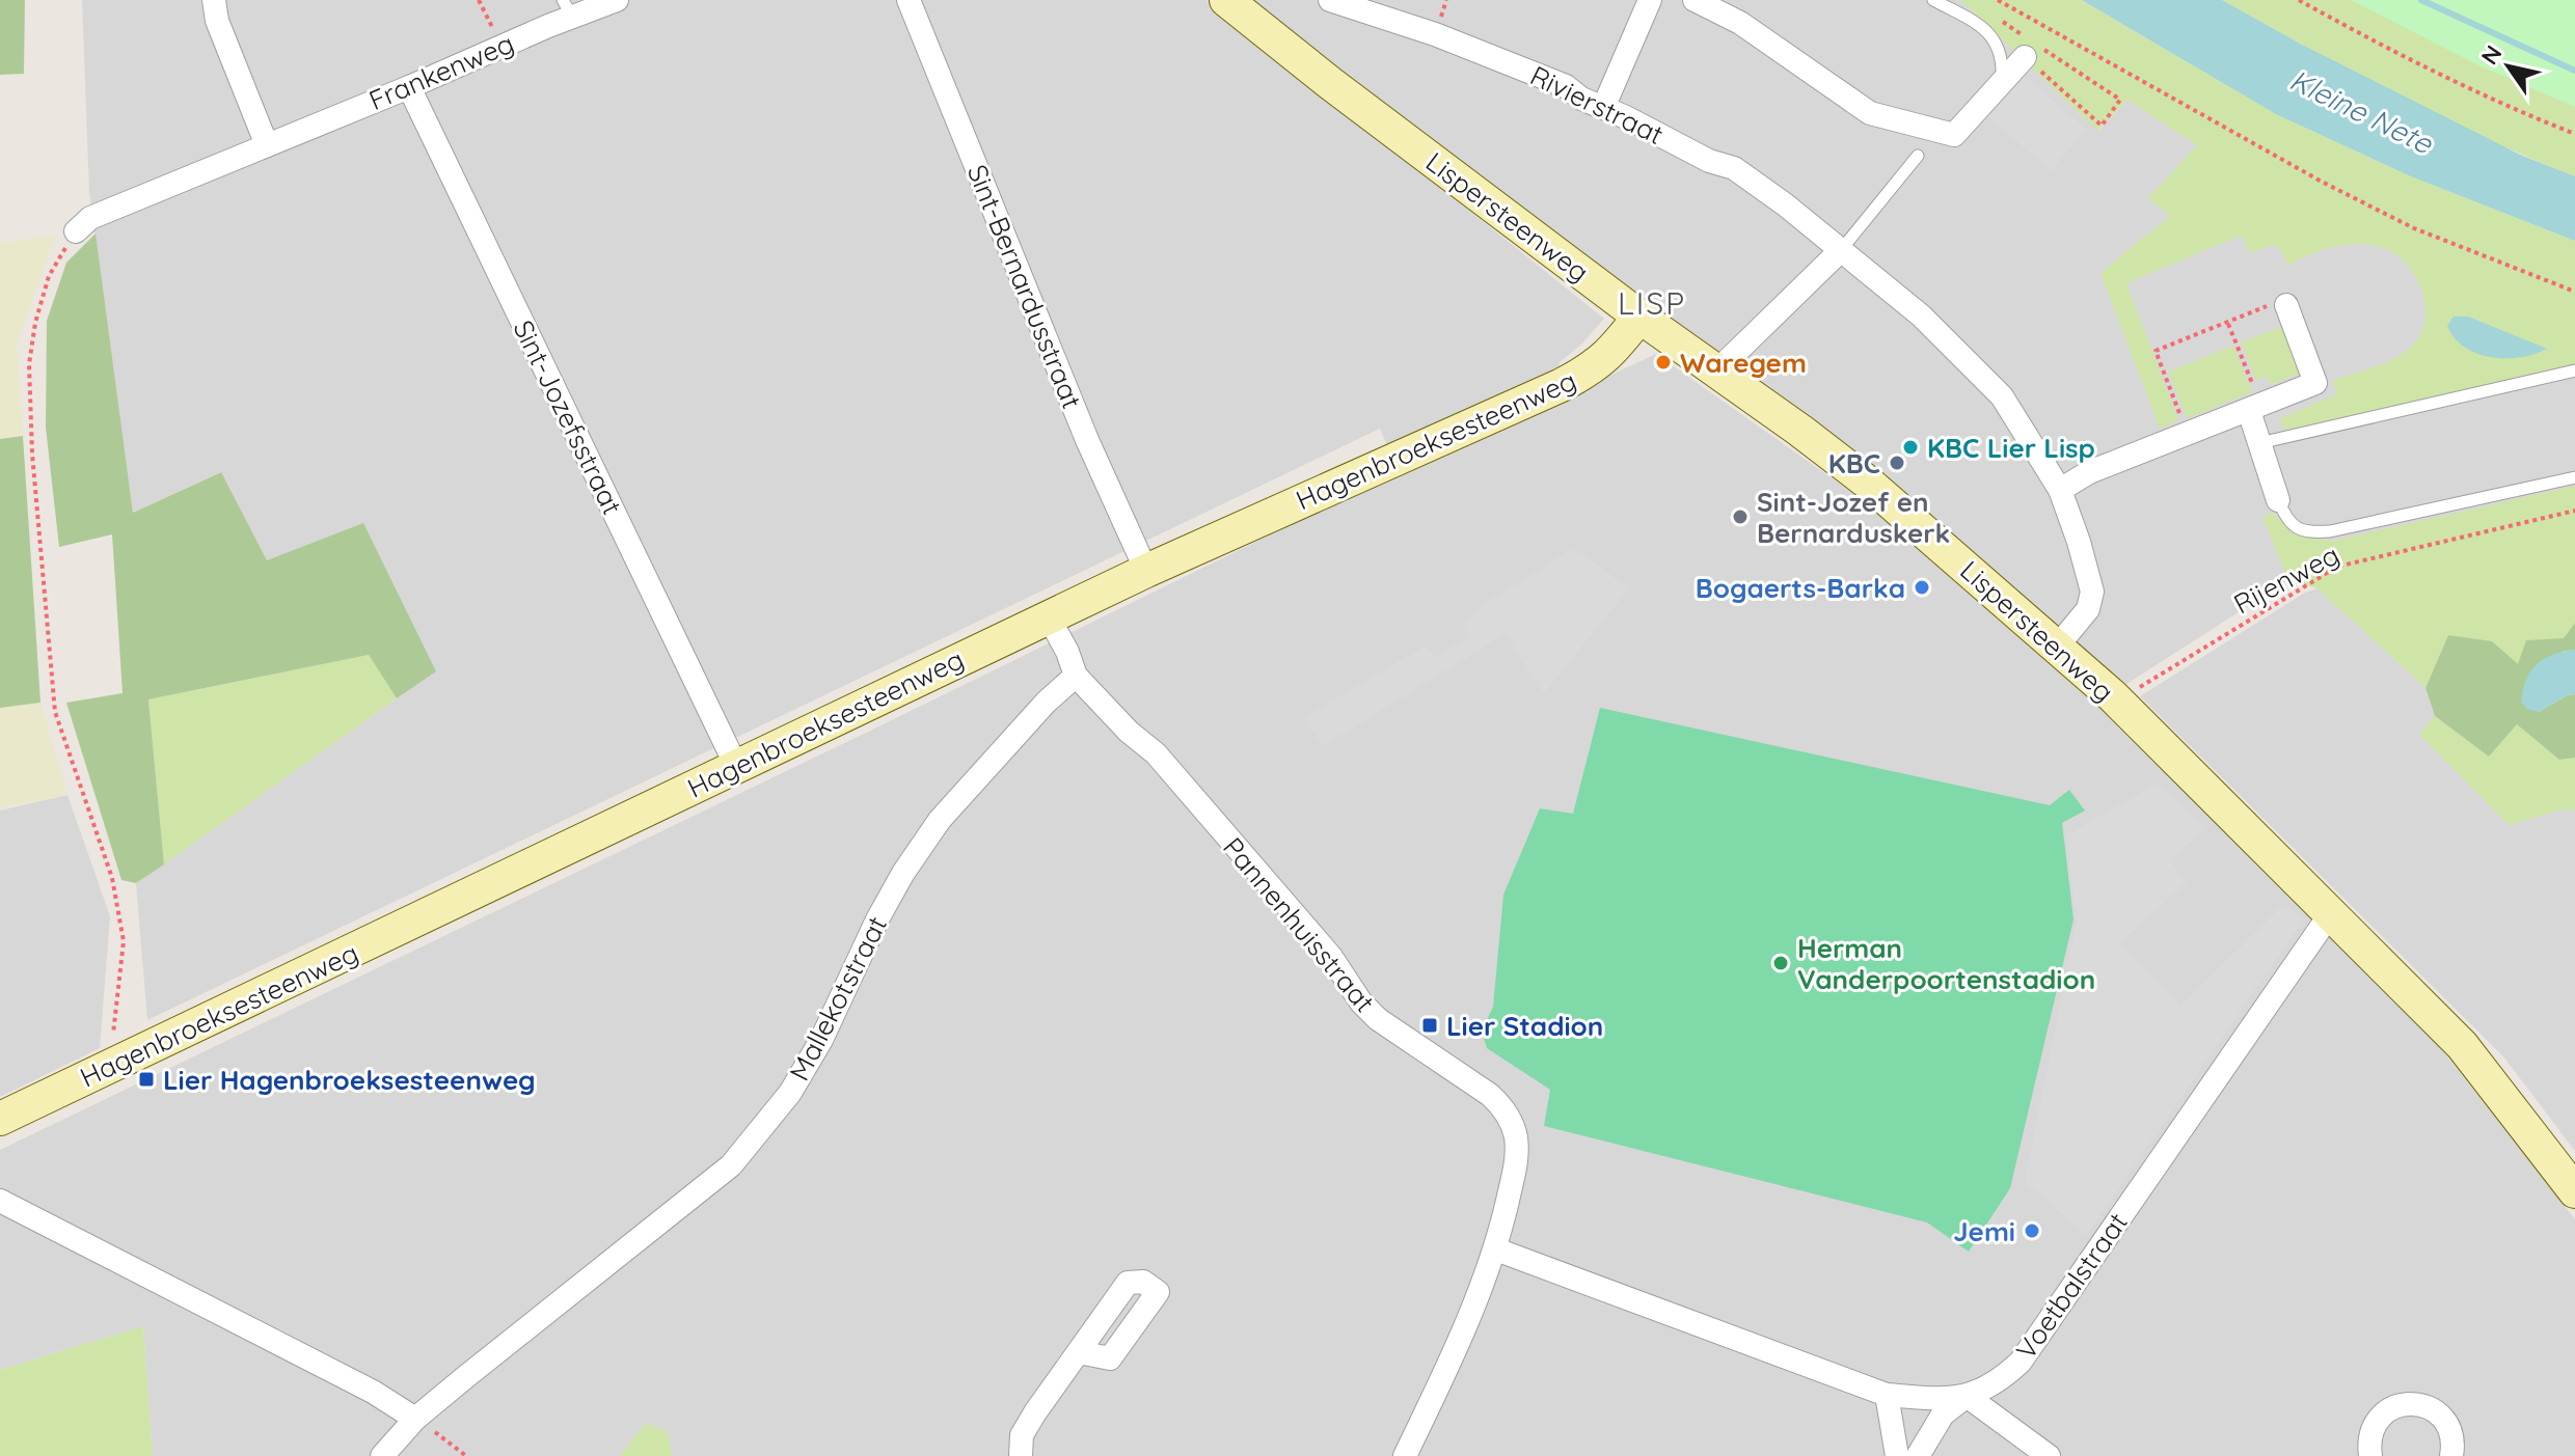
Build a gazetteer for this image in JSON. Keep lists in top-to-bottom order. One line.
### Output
{"streets":{"street":["Frankenweg","Rivierstraat","Lispersteenweg","Sint-Bernardusstraat","Sint-Jozefsstraat","Hagenbroeksesteenweg","Pannenhuisstraat","Mallekotstraat","Voetbalstraat"],"path":["Rijenweg"]},"crossings":[["Frankenweg","Sint-Jozefsstraat"],["Rivierstraat","Lispersteenweg"],["Lispersteenweg","Hagenbroeksesteenweg"],["Lispersteenweg","Voetbalstraat"],["Sint-Bernardusstraat","Hagenbroeksesteenweg"],["Sint-Jozefsstraat","Hagenbroeksesteenweg"],["Hagenbroeksesteenweg","Pannenhuisstraat"],["Pannenhuisstraat","Mallekotstraat"],["Pannenhuisstraat","Voetbalstraat"]],"districts":["LISP"],"water":["Kleine Nete"],"places":{"other":["Waregem","KBC Lier Lisp","KBC","Sint-Jozef en Bernarduskerk","Bogaerts-Barka","Herman Vanderpoortenstadion","Jemi"],"transit":["Lier Stadion","Lier Hagenbroeksesteenweg"]},"north":"top left"}
